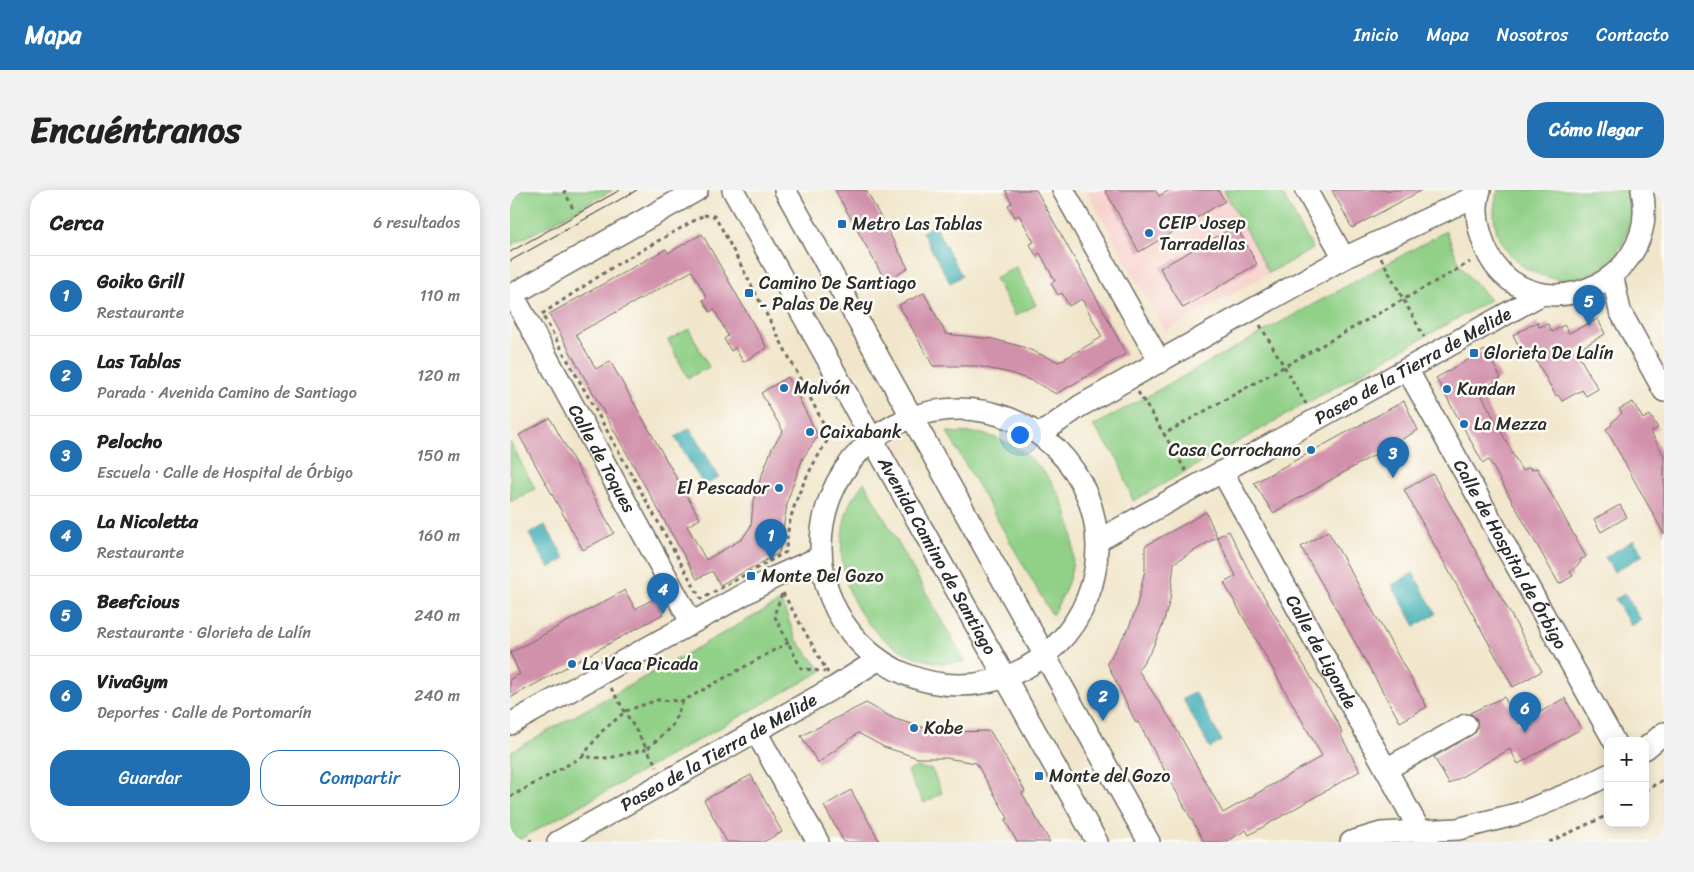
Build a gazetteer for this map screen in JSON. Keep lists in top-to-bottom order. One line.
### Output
{"streets":{"street":["Paseo de la Tierra de Melide","Calle de Toques","Calle de Hospital de Órbigo","Avenida Camino de Santiago","Calle de Ligonde"]},"crossings":[["Paseo de la Tierra de Melide","Calle de Hospital de Órbigo"],["Paseo de la Tierra de Melide","Calle de Ligonde"]],"places":{"transit":["Metro Las Tablas","Camino De Santiago - Palas De Rey","Glorieta De Lalín","Monte Del Gozo","Monte del Gozo"],"other":["CEIP Josep Tarradellas","Malvón","Kundan","La Mezza","Caixabank","Casa Corrochano","El Pescador","La Vaca Picada","Kobe"]},"page":{"header":"Mapa","nav":["Inicio","Mapa","Nosotros","Contacto"],"title":"Encuéntranos","buttons":["Cómo llegar",["Guardar","Compartir"]],"heading":["Cerca","6 resultados"],"list":[{"mark":"1","name":"Goiko Grill","note":"Restaurante","value":"110 m"},{"mark":"2","name":"Las Tablas","note":"Parada · Avenida Camino de Santiago","value":"120 m"},{"mark":"3","name":"Pelocho","note":"Escuela · Calle de Hospital de Órbigo","value":"150 m"},{"mark":"4","name":"La Nicoletta","note":"Restaurante","value":"160 m"},{"mark":"5","name":"Beefcious","note":"Restaurante · Glorieta de Lalín","value":"240 m"},{"mark":"6","name":"VivaGym","note":"Deportes · Calle de Portomarín","value":"240 m"}],"pins":["5","3","1","4","2","6"],"map_buttons":["+","−"]}}
